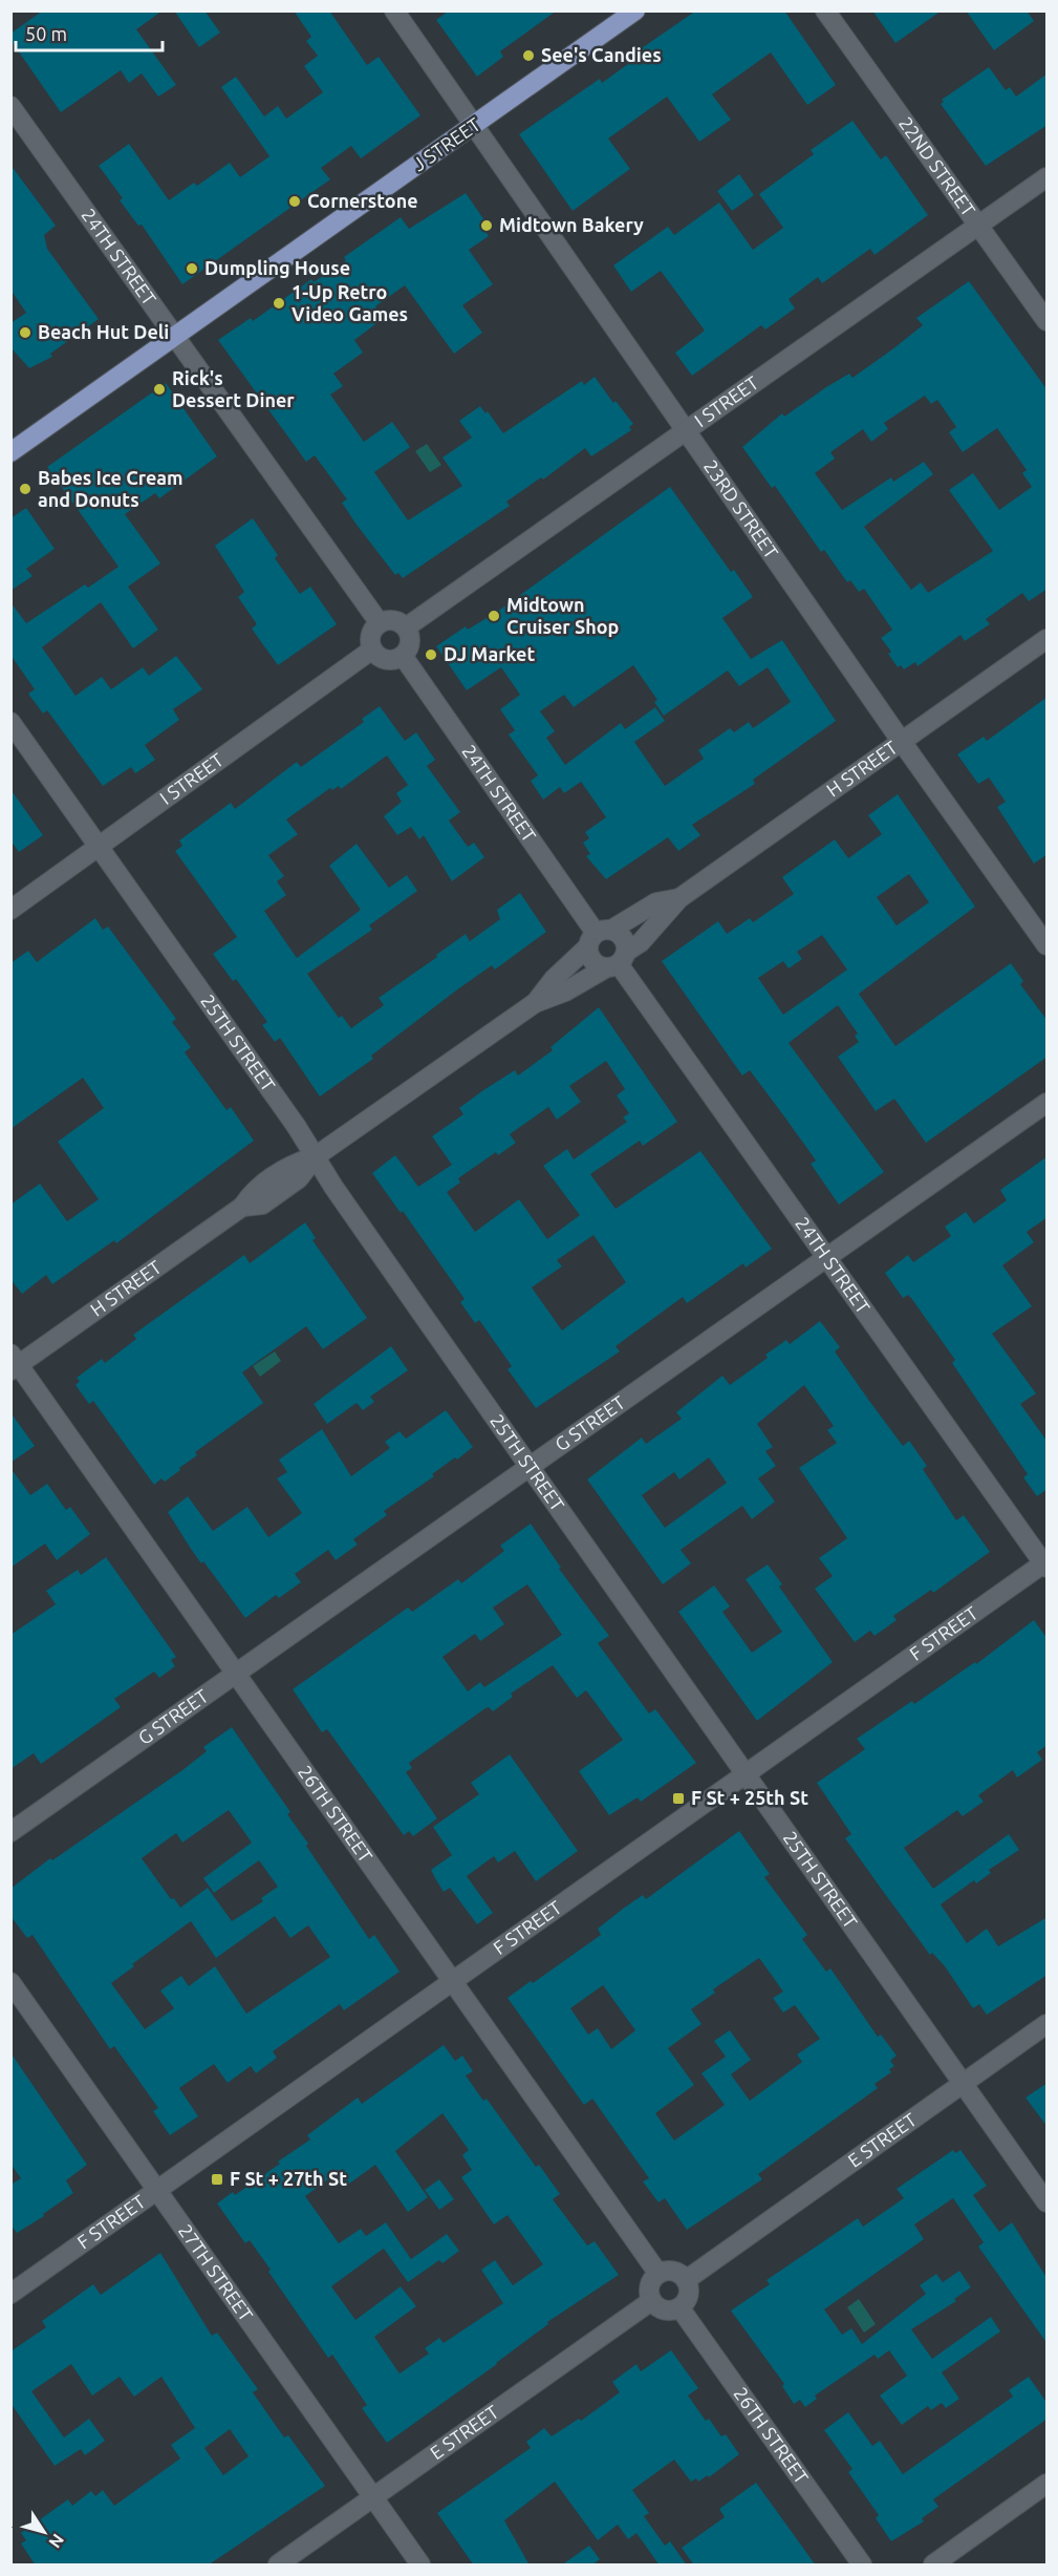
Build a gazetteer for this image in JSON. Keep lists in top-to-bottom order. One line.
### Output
{"streets":{"main road":["J STREET"],"street":["22ND STREET","24TH STREET","I STREET","23RD STREET","H STREET","25TH STREET","G STREET","F STREET","26TH STREET","E STREET","27TH STREET"]},"crossings":[["J STREET","24TH STREET"],["J STREET","23RD STREET"],["22ND STREET","I STREET"],["24TH STREET","I STREET"],["24TH STREET","H STREET"],["24TH STREET","G STREET"],["24TH STREET","F STREET"],["I STREET","23RD STREET"],["I STREET","25TH STREET"],["23RD STREET","H STREET"],["H STREET","25TH STREET"],["H STREET","26TH STREET"],["25TH STREET","G STREET"],["25TH STREET","F STREET"],["25TH STREET","E STREET"],["G STREET","26TH STREET"],["F STREET","26TH STREET"],["F STREET","27TH STREET"],["26TH STREET","E STREET"],["E STREET","27TH STREET"]],"places":{"other":["See's Candies","Cornerstone","Midtown Bakery","Dumpling House","1-Up Retro Video Games","Beach Hut Deli","Rick's Dessert Diner","Babes Ice Cream and Donuts","Midtown Cruiser Shop","DJ Market"],"transit":["F St + 25th St","F St + 27th St"]},"scale_bar":"50 m","north":"bottom right"}
